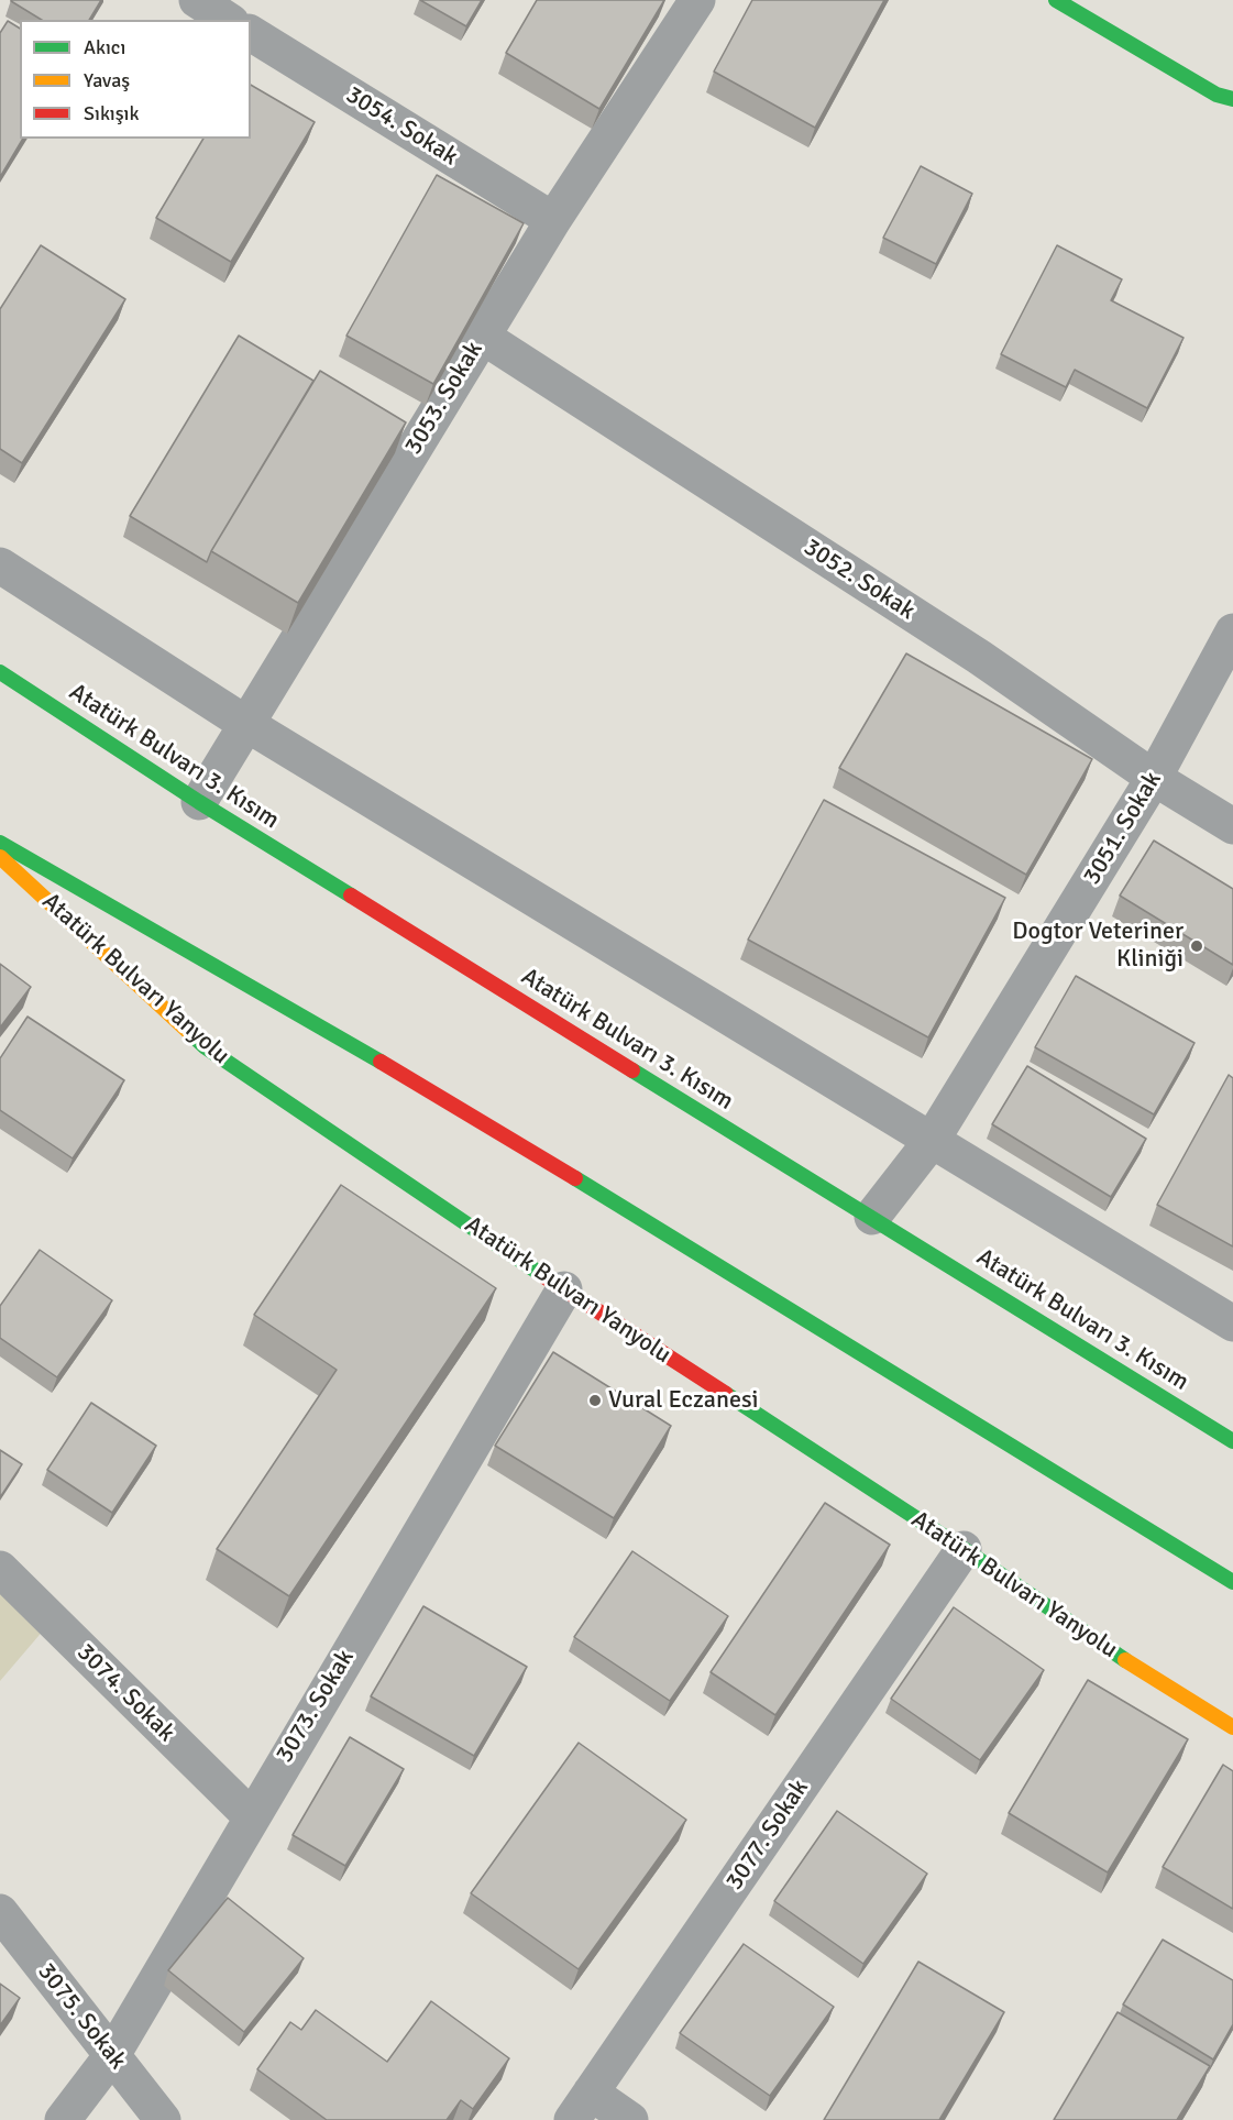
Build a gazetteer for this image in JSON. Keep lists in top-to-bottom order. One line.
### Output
{"streets":{"main road":["Atatürk Bulvarı 3. Kısım","Atatürk Bulvarı Yanyolu"],"street":["3054. Sokak","3053. Sokak","3052. Sokak","3051. Sokak","3074. Sokak","3073. Sokak","3077. Sokak","3075. Sokak"]},"crossings":[["3054. Sokak","3053. Sokak"],["3053. Sokak","3052. Sokak"],["3053. Sokak","Atatürk Bulvarı 3. Kısım"],["3052. Sokak","3051. Sokak"],["Atatürk Bulvarı 3. Kısım","3051. Sokak"],["Atatürk Bulvarı Yanyolu","3073. Sokak"],["Atatürk Bulvarı Yanyolu","3077. Sokak"],["3074. Sokak","3073. Sokak"],["3073. Sokak","3075. Sokak"]],"places":["Dogtor Veteriner Kliniği","Vural Eczanesi"],"legend":["Akıcı","Yavaş","Sıkışık"]}
